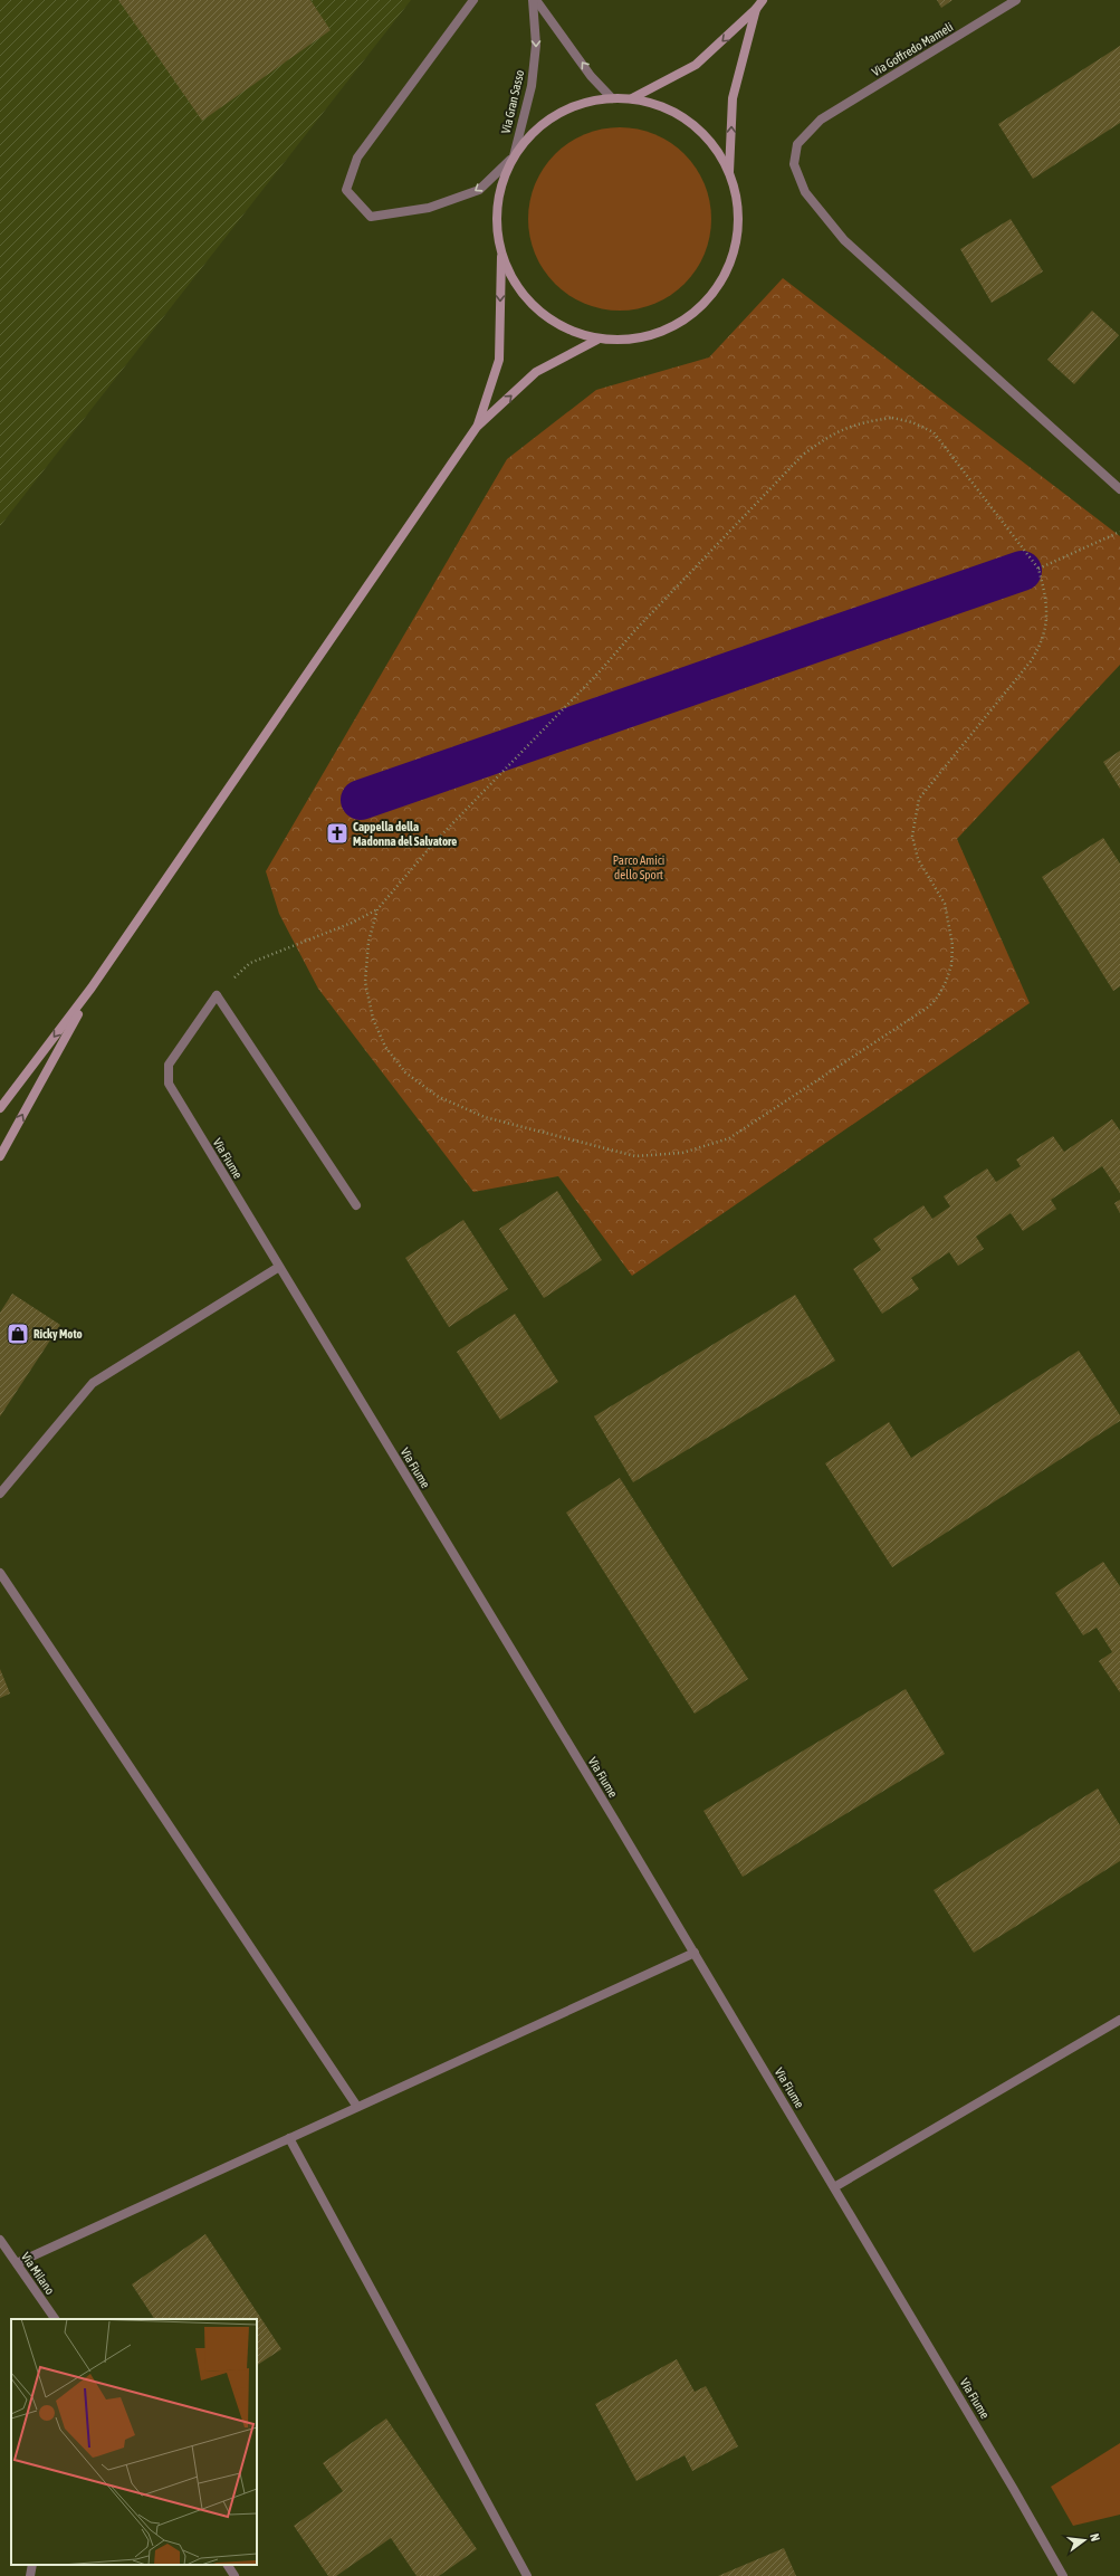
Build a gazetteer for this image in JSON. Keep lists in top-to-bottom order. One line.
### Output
{"streets":{"street":["Via Goffredo Mameli","Via Gran Sasso","Via Fiume","Via Milano"]},"one_way":["Via Gran Sasso"],"parks":["Parco Amici dello Sport"],"places":{"church":["Cappella della Madonna del Salvatore"],"shop":["Ricky Moto"]},"north":"right"}
